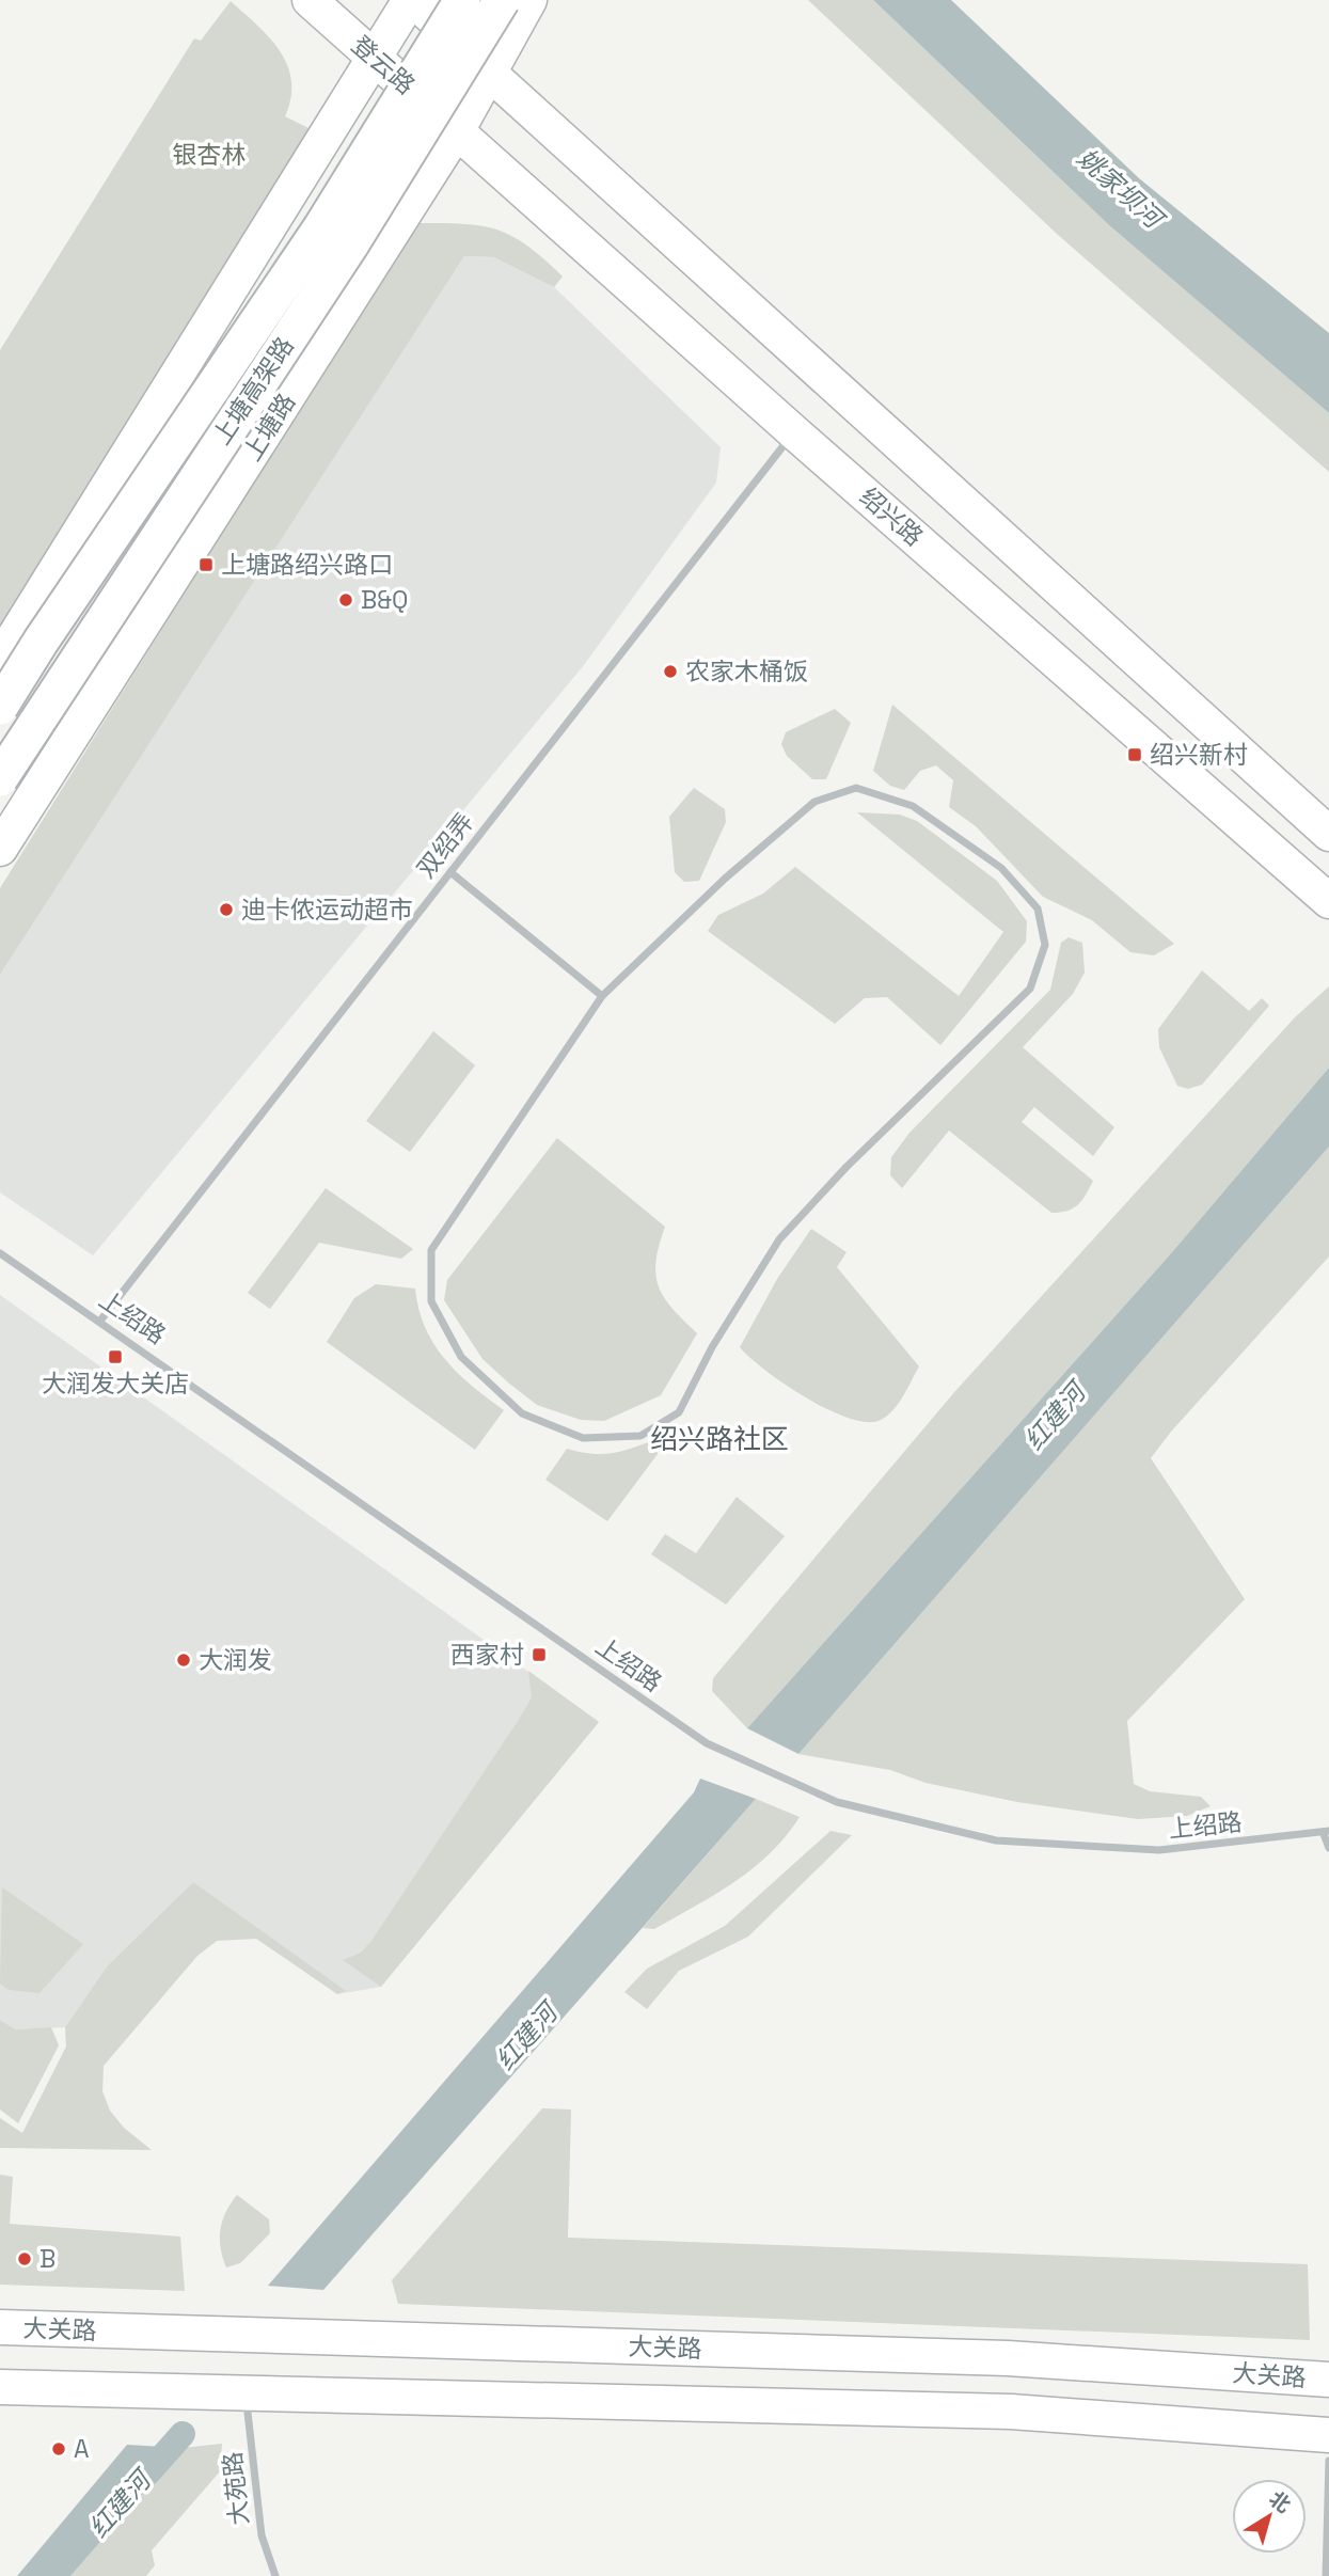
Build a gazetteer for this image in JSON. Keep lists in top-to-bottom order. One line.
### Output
{"streets":{"highway":["上塘高架路"],"main road":["登云路","上塘路","绍兴路","大关路"],"street":["双绍弄","上绍路","大苑路"]},"crossings":[["登云路","上塘路"],["登云路","绍兴路"],["上塘路","绍兴路"],["绍兴路","双绍弄"],["双绍弄","上绍路"]],"districts":["绍兴路社区"],"water":["姚家坝河","红建河"],"parks":["银杏林"],"places":{"transit":["上塘路绍兴路口","绍兴新村","大润发大关店","西家村"],"other":["B&Q","农家木桶饭","迪卡侬运动超市","大润发","B","A"]},"north":"top right"}
